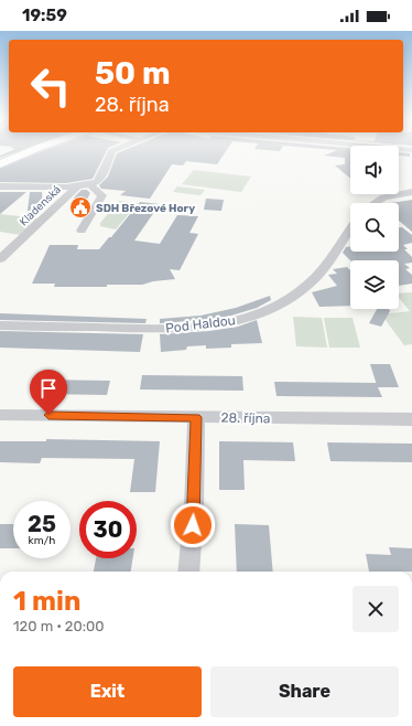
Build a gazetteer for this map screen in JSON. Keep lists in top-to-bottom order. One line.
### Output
{"streets":{"street":["Kladenská","Pod Haldou","28. října"]},"places":{"public building":["SDH Březové Hory"]},"page":{"status":"19:59","turn":["50 m","28. října"],"speed":"25 km/h","limit":"30","heading":["1 min","120 m · 20:00"],"buttons":["Exit","Share"]}}
